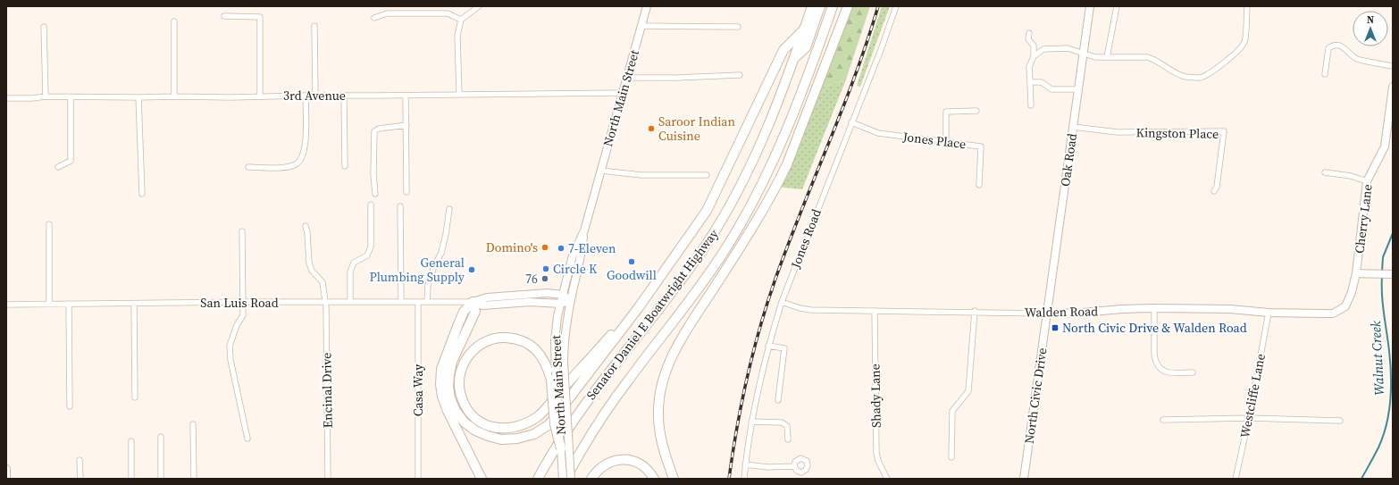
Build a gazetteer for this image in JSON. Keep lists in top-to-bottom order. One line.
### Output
{"streets":{"highway":["Senator Daniel E Boatwright Highway"],"main road":["North Main Street","Oak Road","Cherry Lane","San Luis Road","Walden Road","North Civic Drive"],"street":["3rd Avenue","Kingston Place","Jones Place","Jones Road","Encinal Drive","Casa Way","Shady Lane","Westcliffe Lane"]},"crossings":[["3rd Avenue","North Main Street"],["North Main Street","San Luis Road"],["North Main Street","Senator Daniel E Boatwright Highway"],["Kingston Place","Oak Road"],["Jones Place","Jones Road"],["Oak Road","Walden Road"],["Oak Road","North Civic Drive"],["Cherry Lane","Walden Road"],["Jones Road","Walden Road"],["San Luis Road","Encinal Drive"],["San Luis Road","Casa Way"],["Walden Road","Shady Lane"],["Walden Road","North Civic Drive"],["Walden Road","Westcliffe Lane"]],"water":["Walnut Creek"],"places":{"other":["Saroor Indian Cuisine","Domino's","7-Eleven","Goodwill","Circle K","General Plumbing Supply","76"],"transit":["North Civic Drive & Walden Road"]},"north":"top"}
